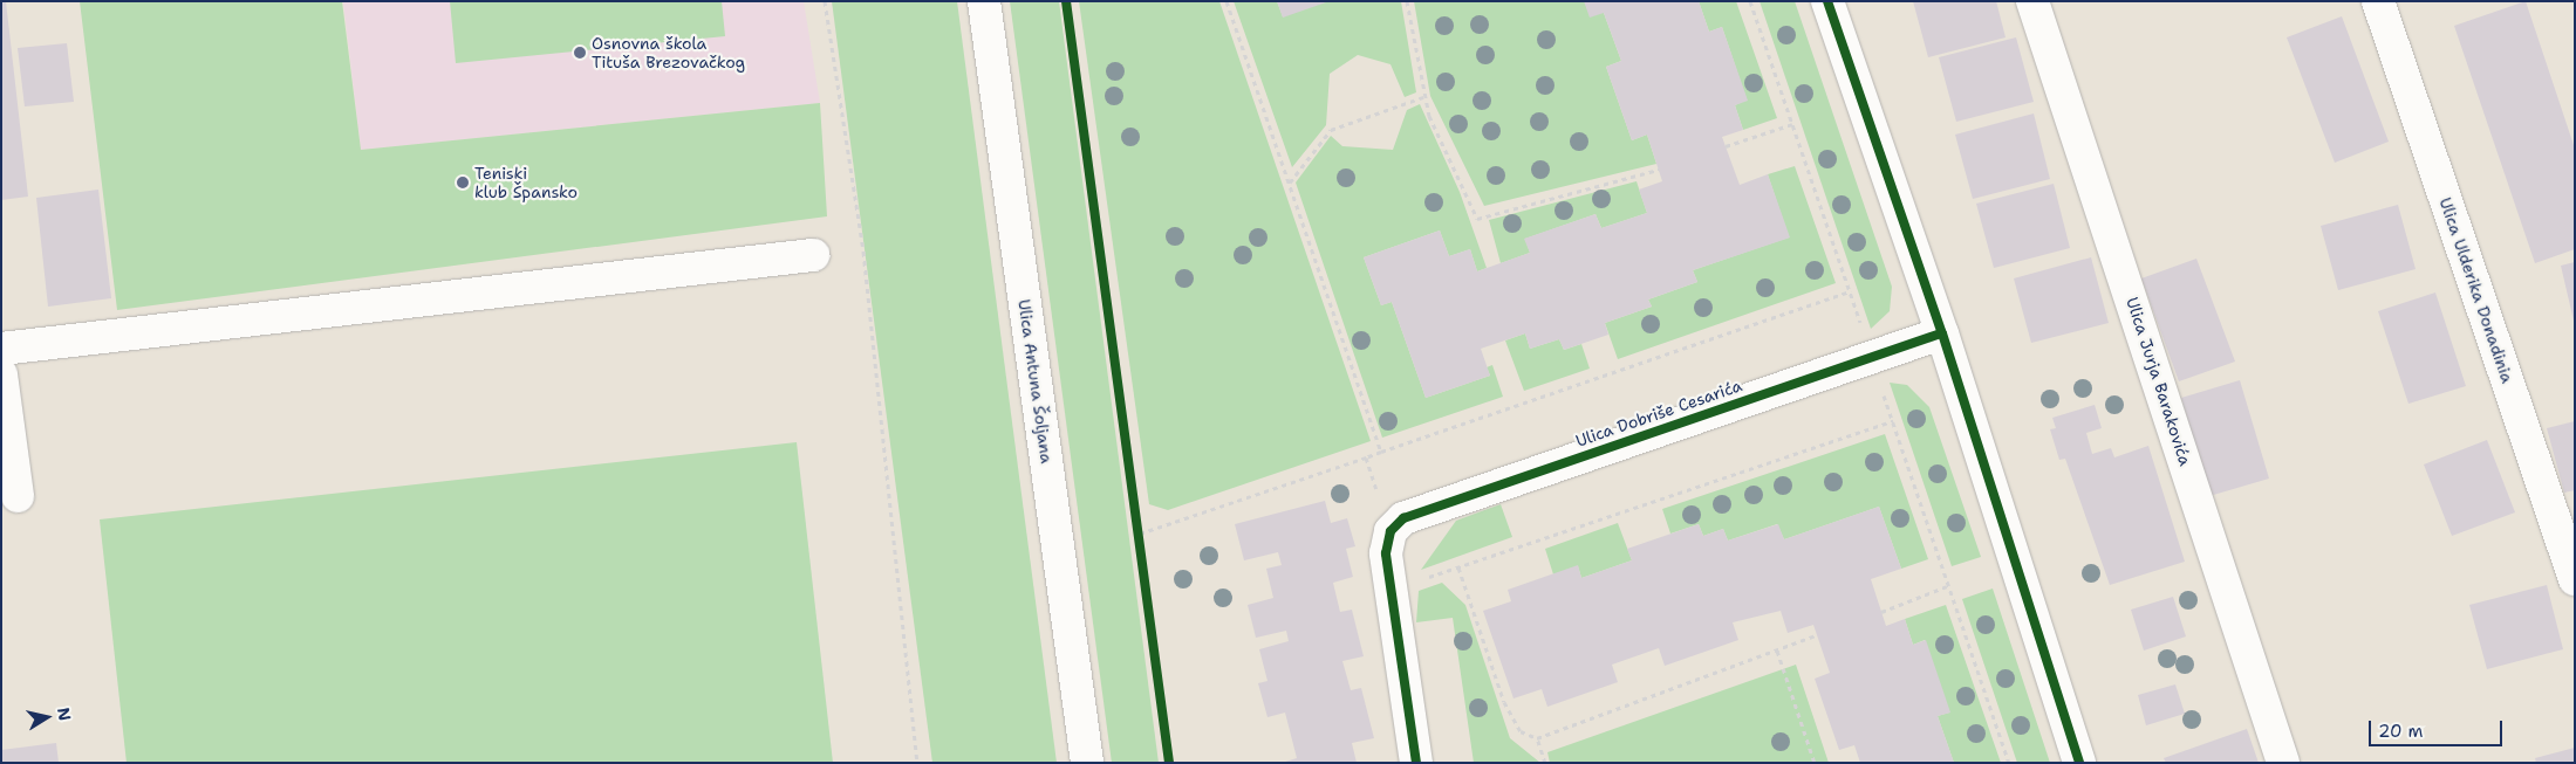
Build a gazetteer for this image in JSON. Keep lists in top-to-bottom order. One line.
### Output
{"streets":{"street":["Ulica Ulderika Donadinia","Ulica Antuna Šoljana","Ulica Jurja Barakovića","Ulica Dobriše Cesarića"]},"places":["Osnovna škola Tituša Brezovačkog","Teniski klub Špansko"],"scale_bar":"20 m","north":"right"}
